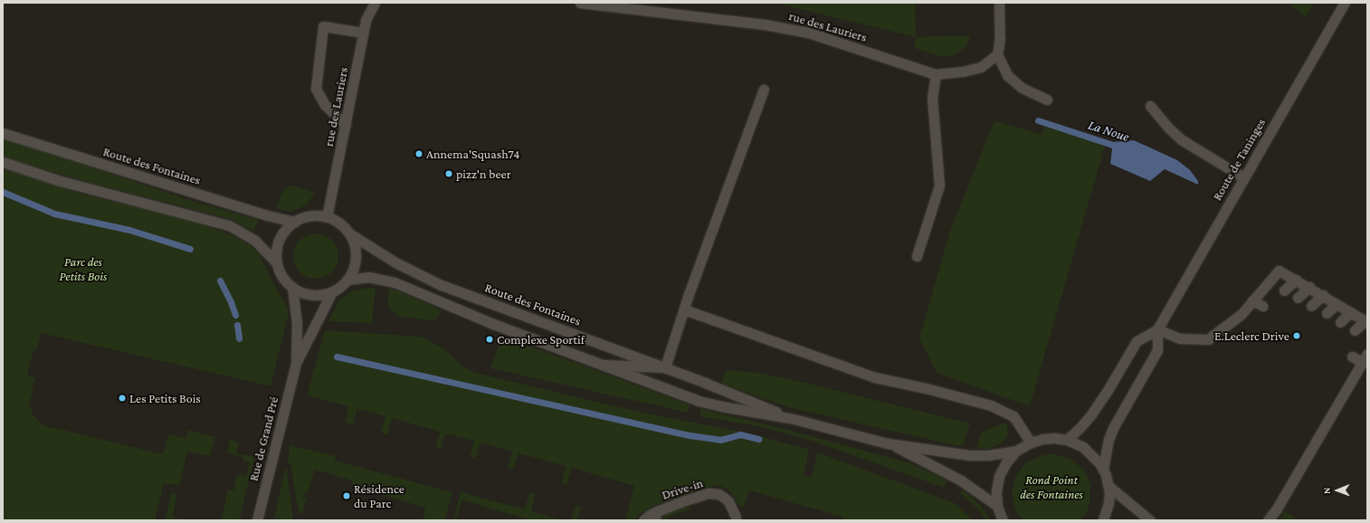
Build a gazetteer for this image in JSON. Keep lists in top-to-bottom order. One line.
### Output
{"streets":{"street":["rue des Lauriers","Route de Taninges","Route des Fontaines","Rue de Grand Pré","Drive-in"]},"crossings":[["rue des Lauriers","Route des Fontaines"],["rue des Lauriers","Rue de Grand Pré"],["Route des Fontaines","Rue de Grand Pré"]],"water":["La Noue"],"parks":["Parc des Petits Bois","Rond Point des Fontaines"],"places":["Annema'Squash74","pizz'n beer","E.Leclerc Drive","Complexe Sportif","Les Petits Bois","Résidence du Parc"],"north":"left"}
